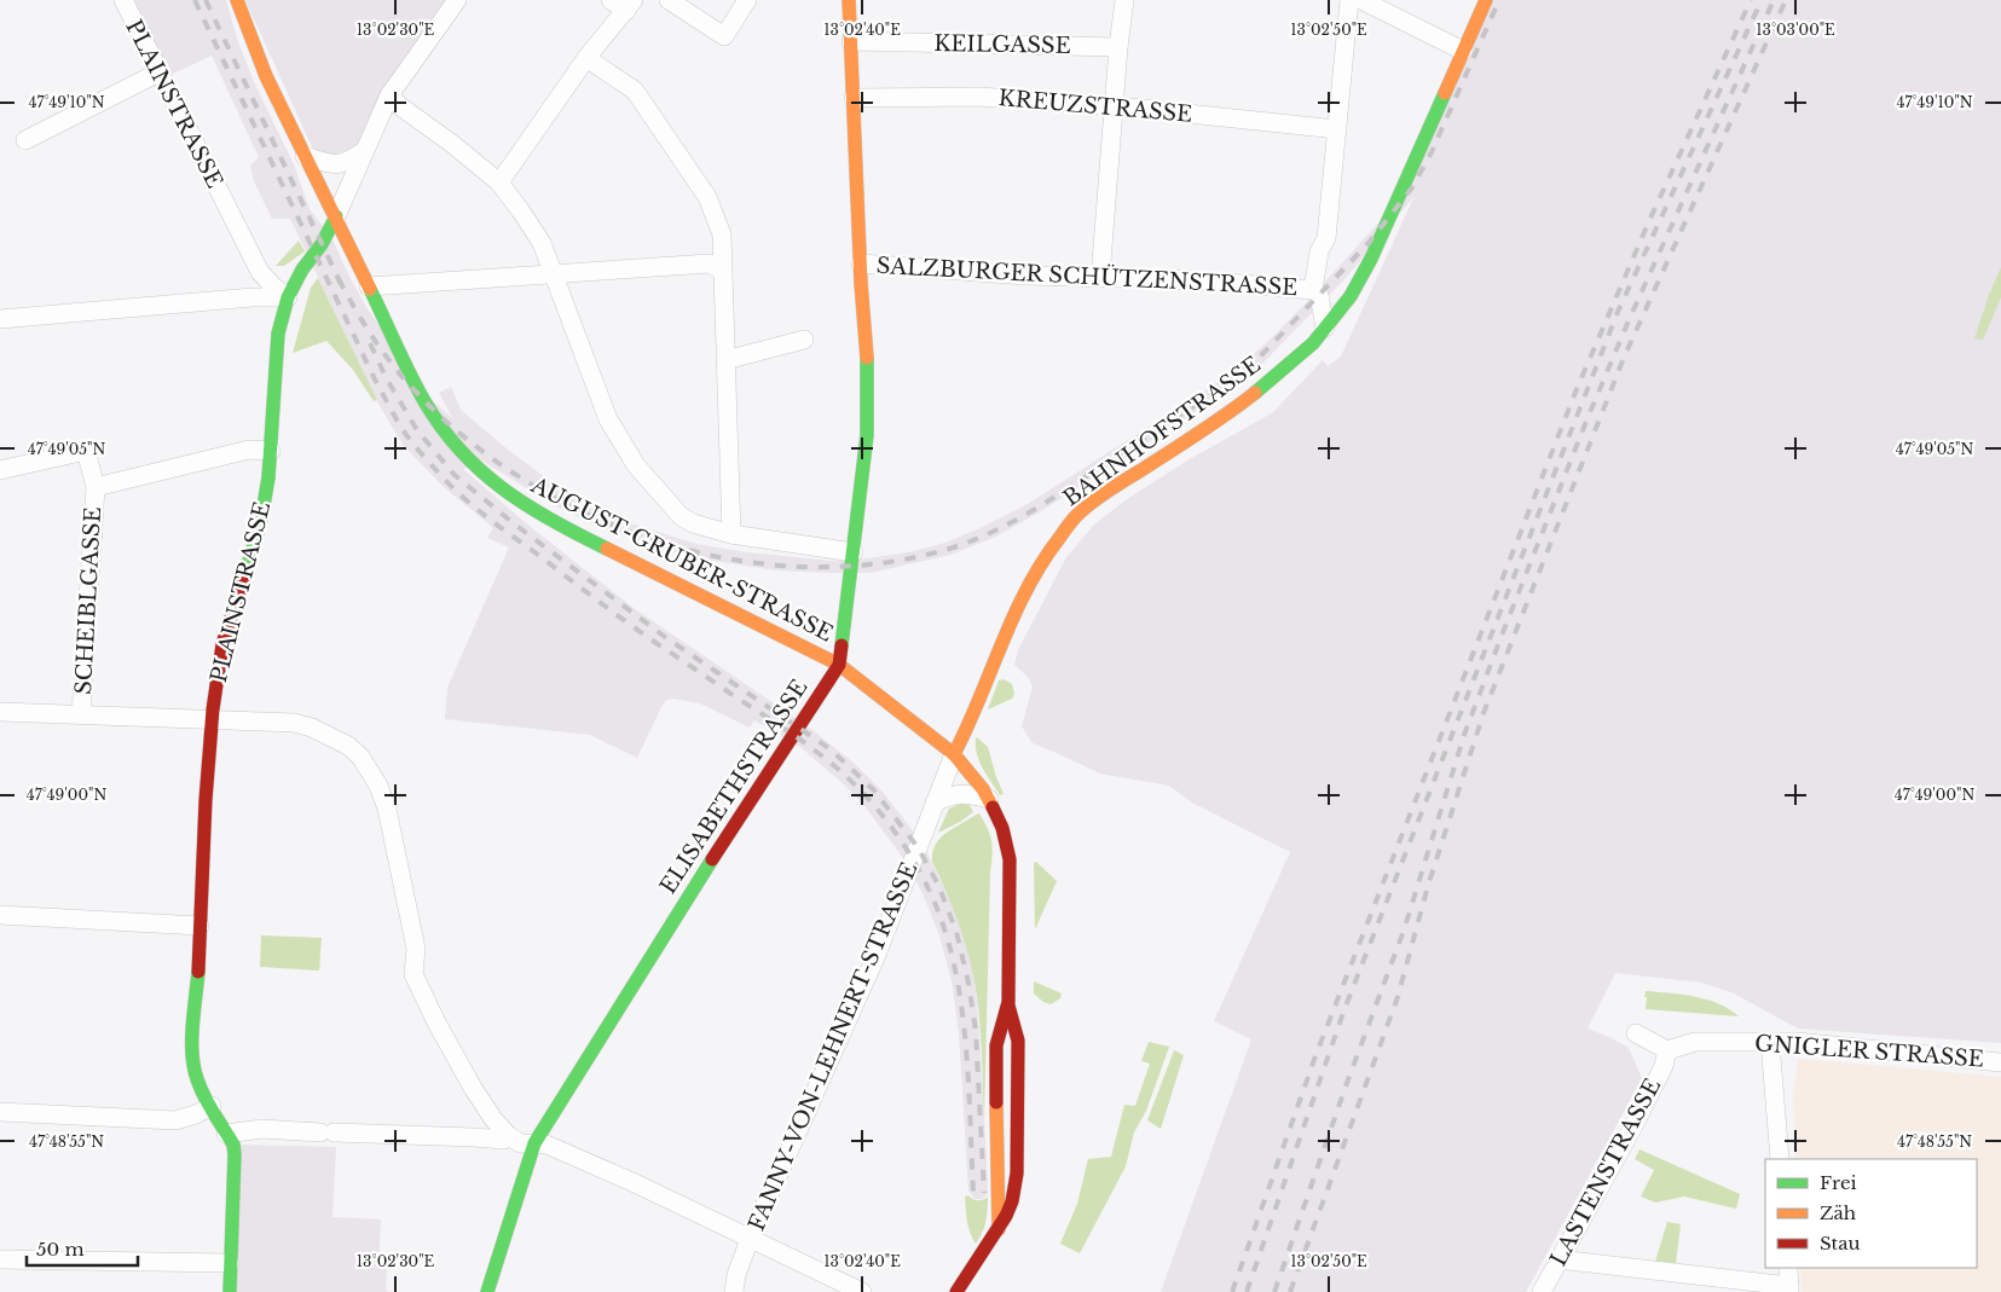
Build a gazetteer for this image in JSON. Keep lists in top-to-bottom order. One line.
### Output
{"streets":{"street":["KEILGASSE","PLAINSTRASSE","KREUZSTRASSE","SALZBURGER SCHÜTZENSTRASSE","BAHNHOFSTRASSE","AUGUST-GRUBER-STRASSE","SCHEIBLGASSE","ELISABETHSTRASSE","FANNY-VON-LEHNERT-STRASSE","GNIGLER STRASSE","LASTENSTRASSE"]},"crossings":[["KEILGASSE","ELISABETHSTRASSE"],["KREUZSTRASSE","ELISABETHSTRASSE"],["SALZBURGER SCHÜTZENSTRASSE","BAHNHOFSTRASSE"],["SALZBURGER SCHÜTZENSTRASSE","ELISABETHSTRASSE"],["BAHNHOFSTRASSE","FANNY-VON-LEHNERT-STRASSE"],["AUGUST-GRUBER-STRASSE","ELISABETHSTRASSE"],["AUGUST-GRUBER-STRASSE","FANNY-VON-LEHNERT-STRASSE"],["GNIGLER STRASSE","LASTENSTRASSE"]],"legend":["Frei","Zäh","Stau"],"scale_bar":"50 m","coordinates":["13°02'30\"E","13°02'40\"E","13°02'50\"E","13°03'00\"E","47°49'10\"N","47°49'05\"N","47°49'00\"N","47°48'55\"N"]}
